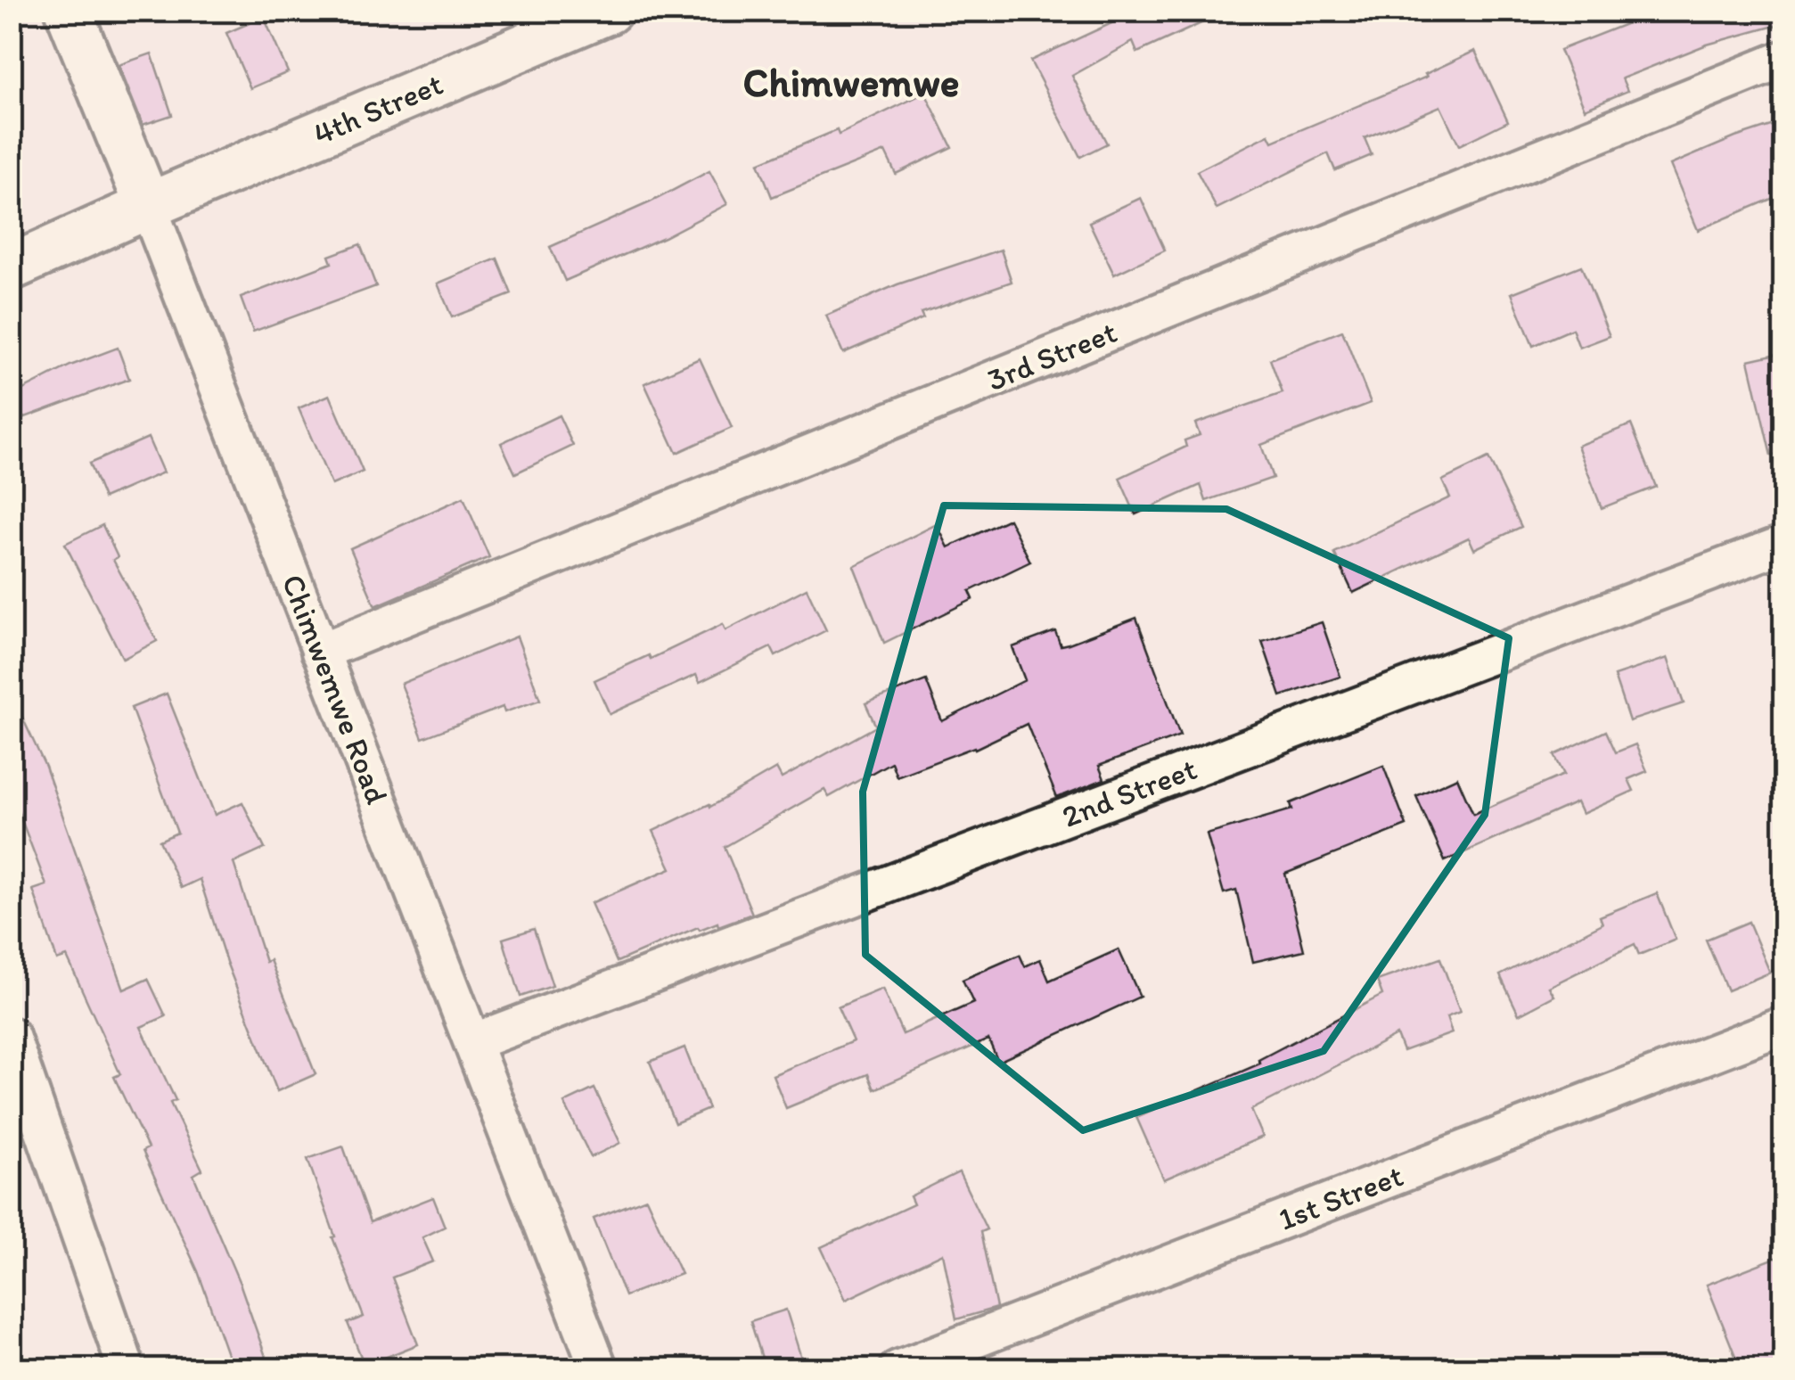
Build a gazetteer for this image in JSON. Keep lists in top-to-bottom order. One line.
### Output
{"streets":{"street":["4th Street","3rd Street","Chimwemwe Road","2nd Street","1st Street"]},"crossings":[["4th Street","Chimwemwe Road"],["3rd Street","Chimwemwe Road"],["Chimwemwe Road","2nd Street"]],"districts":["Chimwemwe"]}
